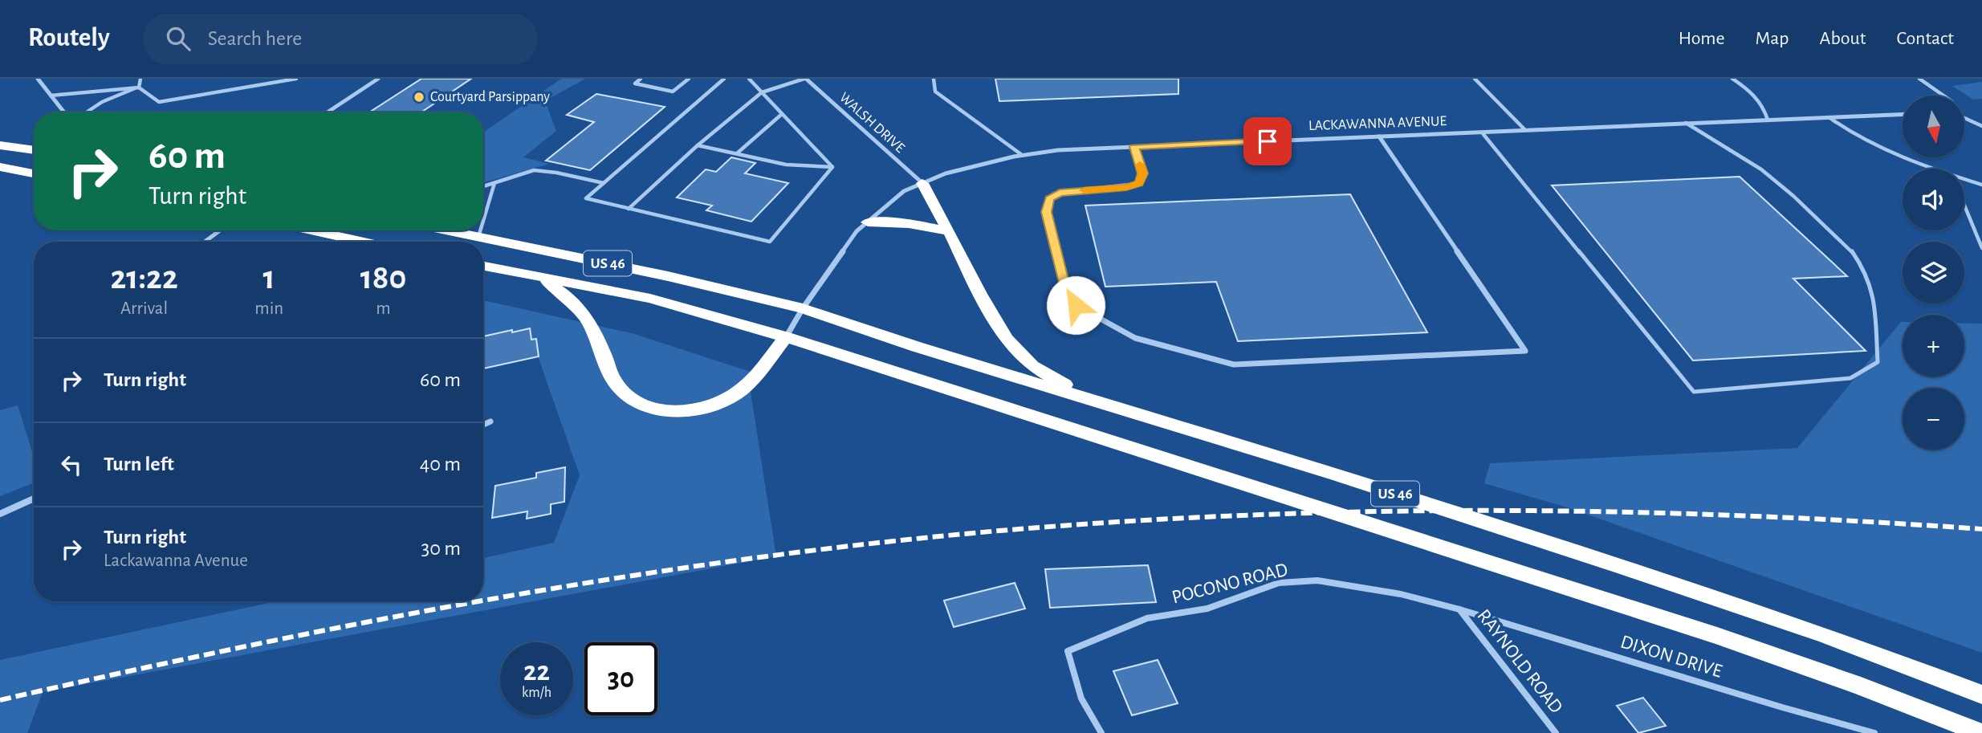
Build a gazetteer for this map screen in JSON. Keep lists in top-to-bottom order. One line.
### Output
{"streets":{"highway":["US 46"],"street":["WALSH DRIVE","LACKAWANNA AVENUE","POCONO ROAD","DIXON DRIVE","RAYNOLD ROAD"]},"crossings":[["WALSH DRIVE","LACKAWANNA AVENUE"],["LACKAWANNA AVENUE","US 46"],["POCONO ROAD","DIXON DRIVE"],["POCONO ROAD","RAYNOLD ROAD"],["DIXON DRIVE","RAYNOLD ROAD"]],"places":["Courtyard Parsippany"],"north":"bottom","page":{"header":"Routely","search":"Search here","nav":["Home","Map","About","Contact"],"map_buttons":["+","−"],"turn":["60 m","Turn right"],"eta":["21:22","Arrival","1","min","180","m"],"list":[{"name":"Turn right","value":"60 m"},{"name":"Turn left","value":"40 m"},{"name":"Turn right","note":"Lackawanna Avenue","value":"30 m"}],"speed":"22 km/h","limit":"30"}}
